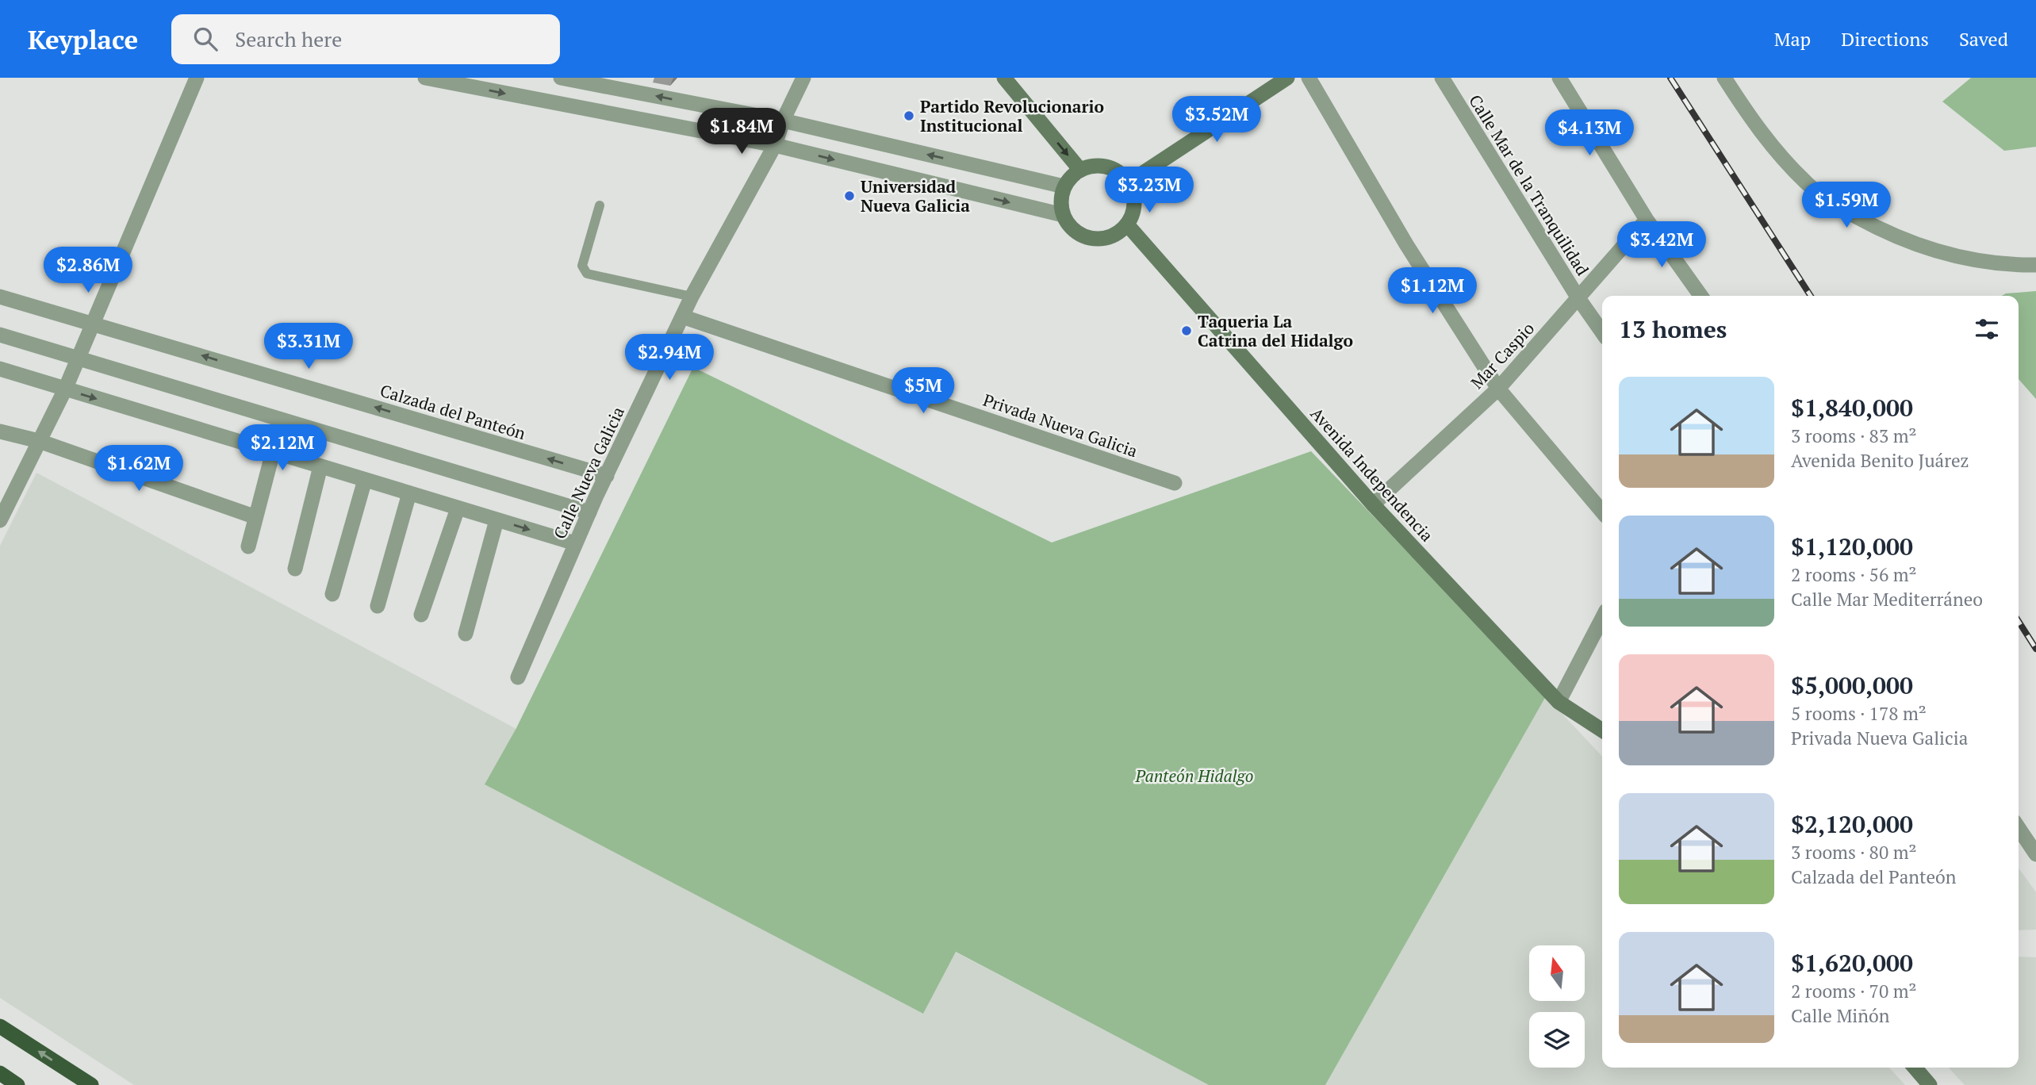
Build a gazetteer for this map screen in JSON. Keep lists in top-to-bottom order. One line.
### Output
{"streets":{"main road":["Avenida Independencia"],"street":["Calle Mar de la Tranquilidad","Mar Caspio","Calzada del Panteón","Privada Nueva Galicia","Calle Nueva Galicia"]},"crossings":[["Calle Mar de la Tranquilidad","Mar Caspio"],["Mar Caspio","Avenida Independencia"],["Calzada del Panteón","Calle Nueva Galicia"],["Privada Nueva Galicia","Calle Nueva Galicia"]],"parks":["Panteón Hidalgo"],"places":["Partido Revolucionario Institucional","Universidad Nueva Galicia","Taqueria La Catrina del Hidalgo"],"north":"top","page":{"header":"Keyplace","search":"Search here","nav":["Map","Directions","Saved"],"price":["$3.52M","$1.84M","$4.13M","$3.23M","$1.59M","$3.42M","$2.86M","$1.12M","$3.31M","$2.94M","$5M","$2.12M","$1.62M"],"heading":"13 homes","list":[{"name":"$1,840,000","note":"3 rooms · 83 m² · Avenida Benito Juárez"},{"name":"$1,120,000","note":"2 rooms · 56 m² · Calle Mar Mediterráneo"},{"name":"$5,000,000","note":"5 rooms · 178 m² · Privada Nueva Galicia"},{"name":"$2,120,000","note":"3 rooms · 80 m² · Calzada del Panteón"},{"name":"$1,620,000","note":"2 rooms · 70 m² · Calle Miñón"}]}}
